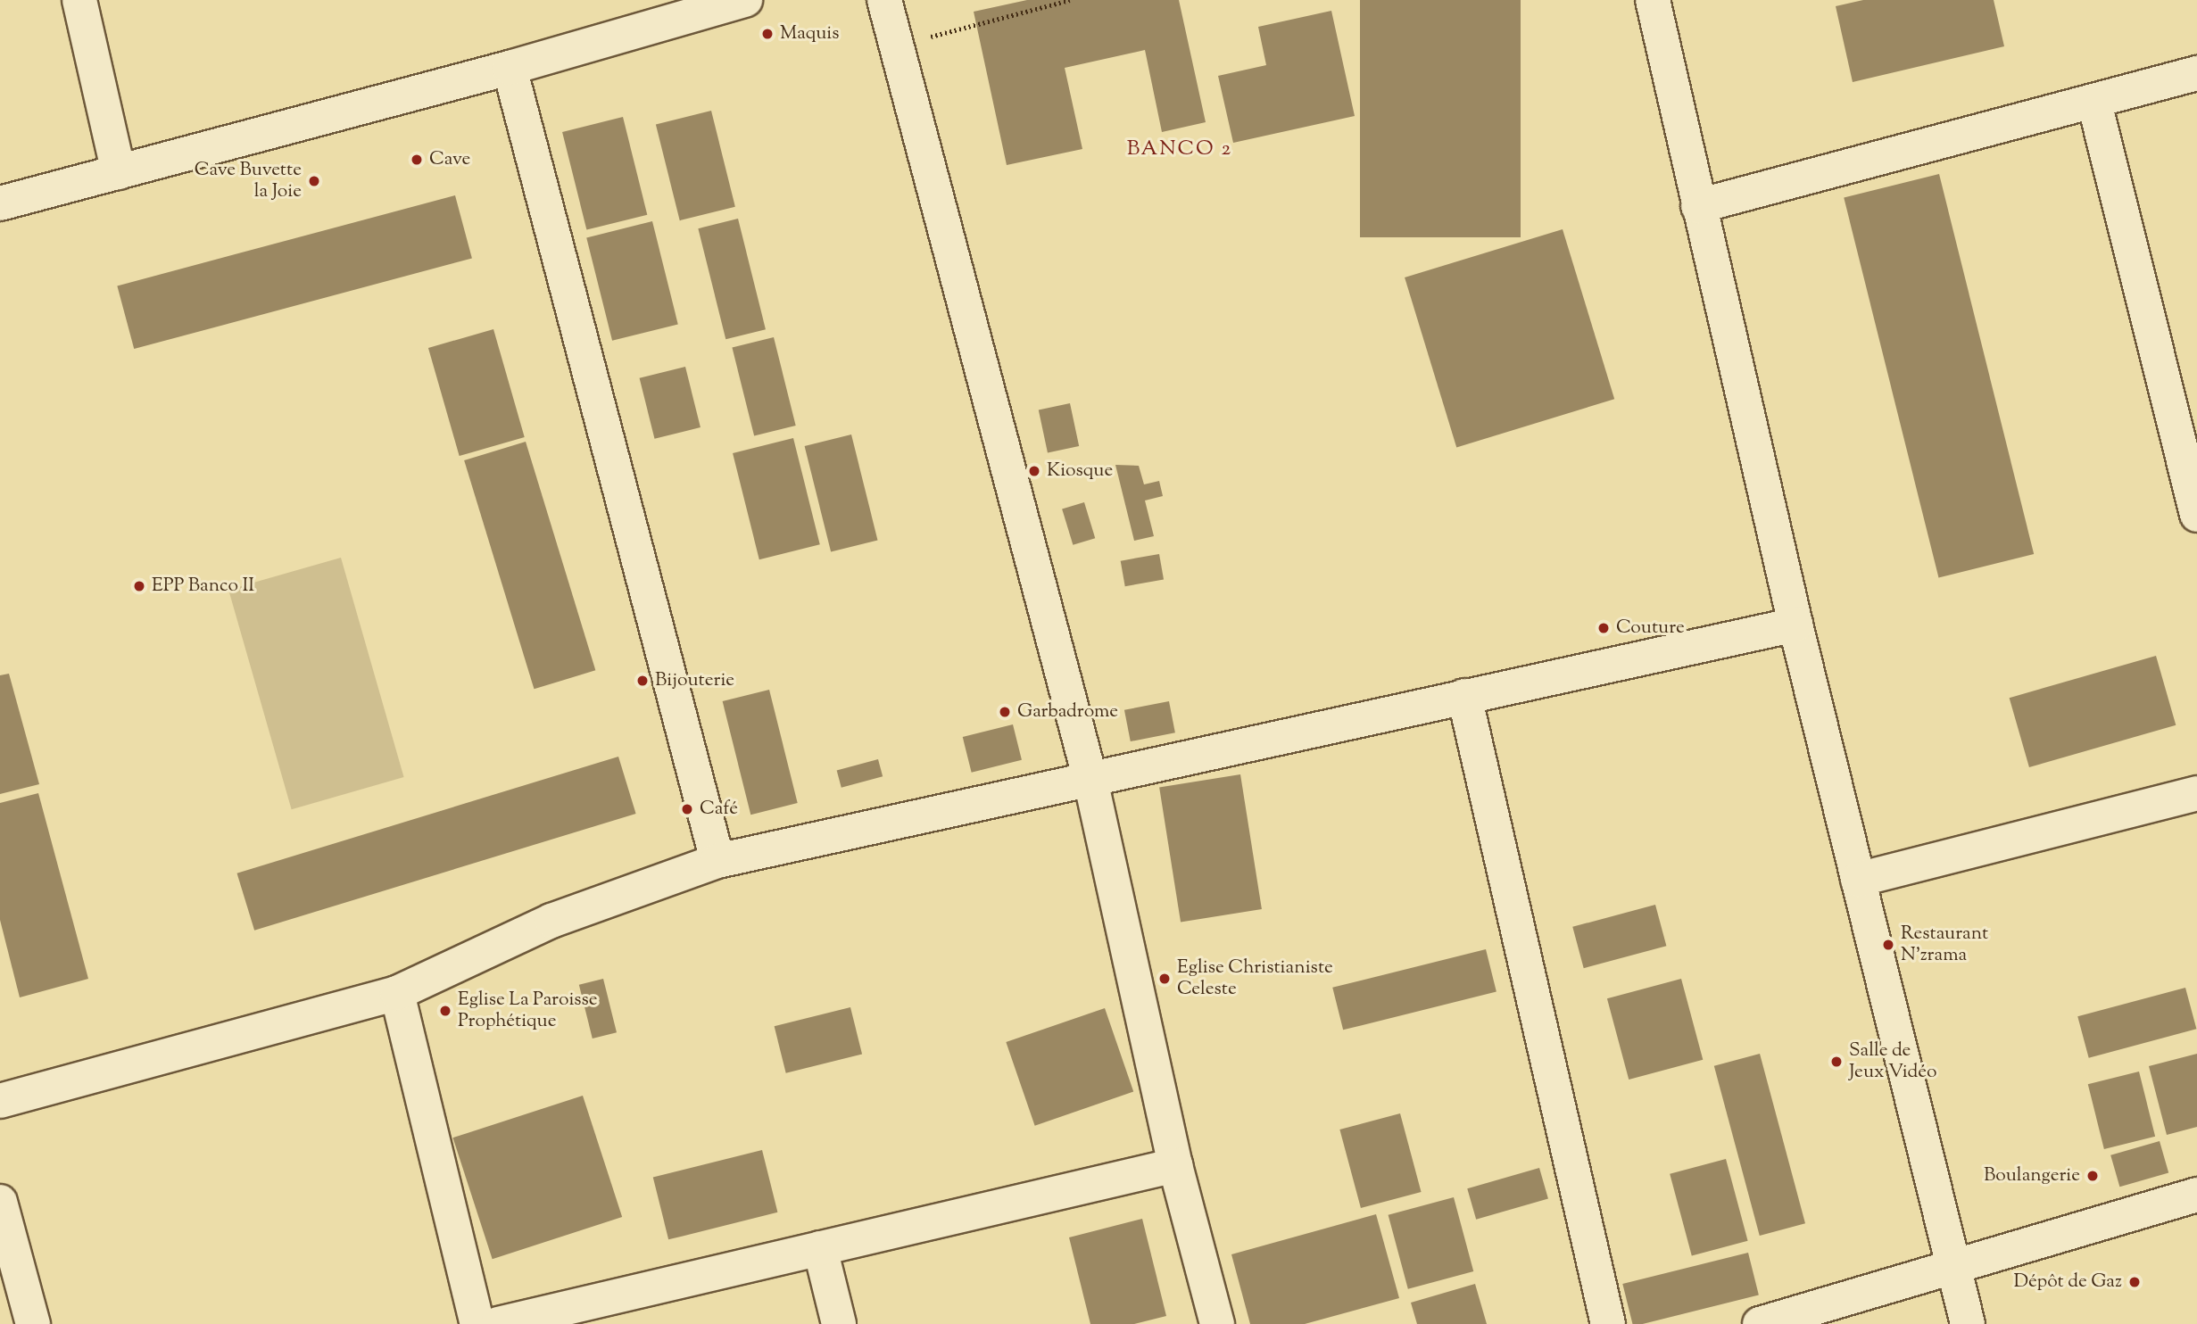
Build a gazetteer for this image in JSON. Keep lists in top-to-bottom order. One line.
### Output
{"districts":["BANCO 2"],"places":["Maquis","Cave","Cave Buvette la Joie","Kiosque","EPP Banco II","Couture","Bijouterie","Garbadrome","Café","Restaurant N'zrama","Eglise Christianiste Celeste","Eglise La Paroisse Prophétique","Salle de Jeux Vidéo","Boulangerie","Dépôt de Gaz"]}
